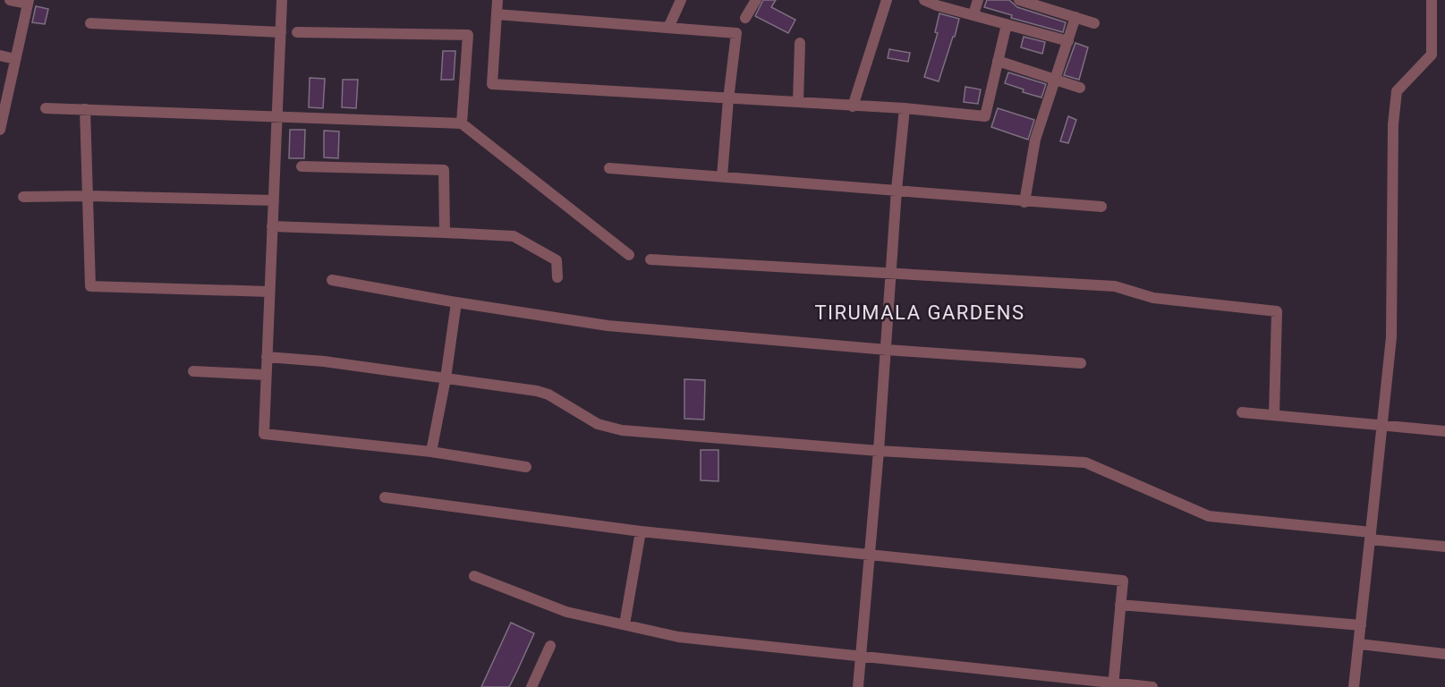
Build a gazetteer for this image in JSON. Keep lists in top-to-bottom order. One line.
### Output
{"districts":["TIRUMALA GARDENS"]}
